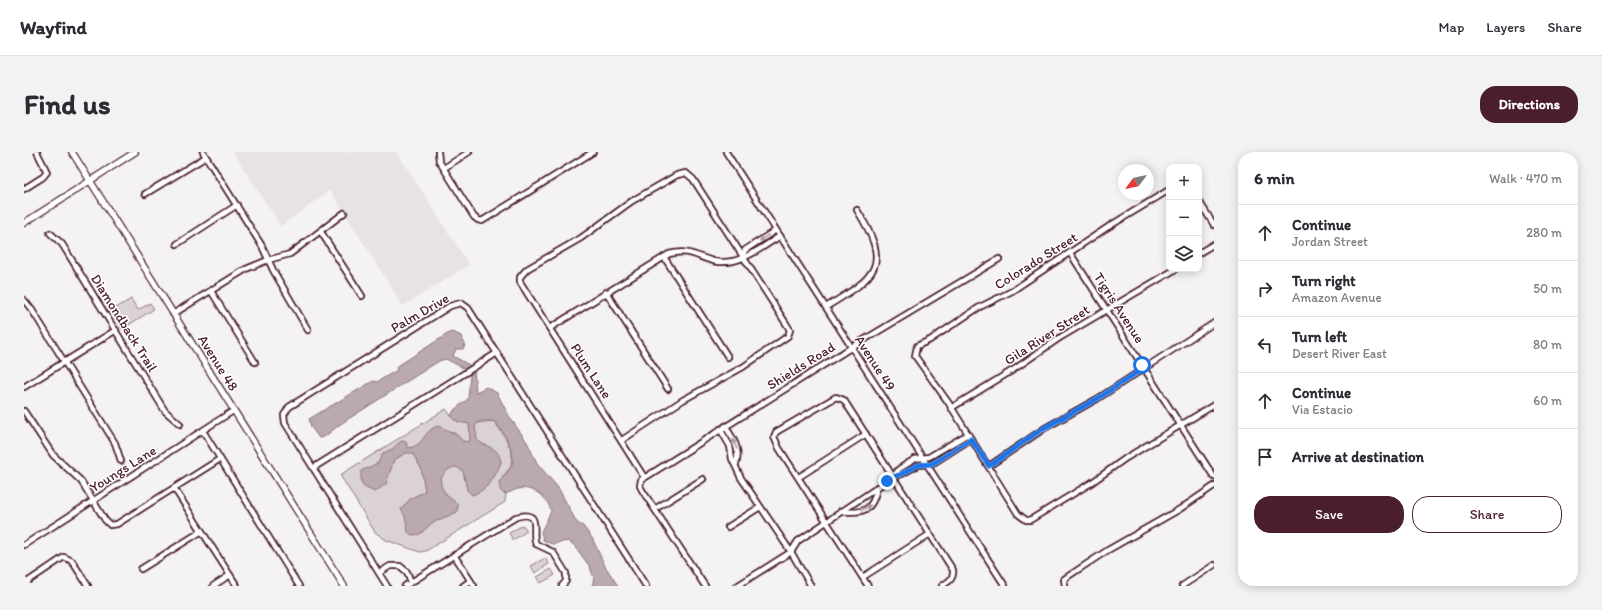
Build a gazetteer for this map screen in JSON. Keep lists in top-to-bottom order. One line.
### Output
{"streets":{"main road":["Avenue 48"],"street":["Colorado Street","Tigris Avenue","Palm Drive","Diamondback Trail","Gila River Street","Avenue 49","Shields Road","Plum Lane","Youngs Lane"]},"crossings":[["Colorado Street","Tigris Avenue"],["Colorado Street","Gila River Street"],["Tigris Avenue","Gila River Street"],["Avenue 48","Youngs Lane"],["Avenue 49","Shields Road"],["Shields Road","Plum Lane"]],"north":"bottom left","page":{"header":"Wayfind","nav":["Map","Layers","Share"],"buttons":["Directions",["Save","Share"]],"title":"Find us","heading":["6 min","Walk · 470 m"],"map_buttons":["+","−"],"list":[["Continue","Jordan Street","280 m"],["Turn right","Amazon Avenue","50 m"],["Turn left","Desert River East","80 m"],["Continue","Via Estacio","60 m"],"Arrive at destination"]}}
